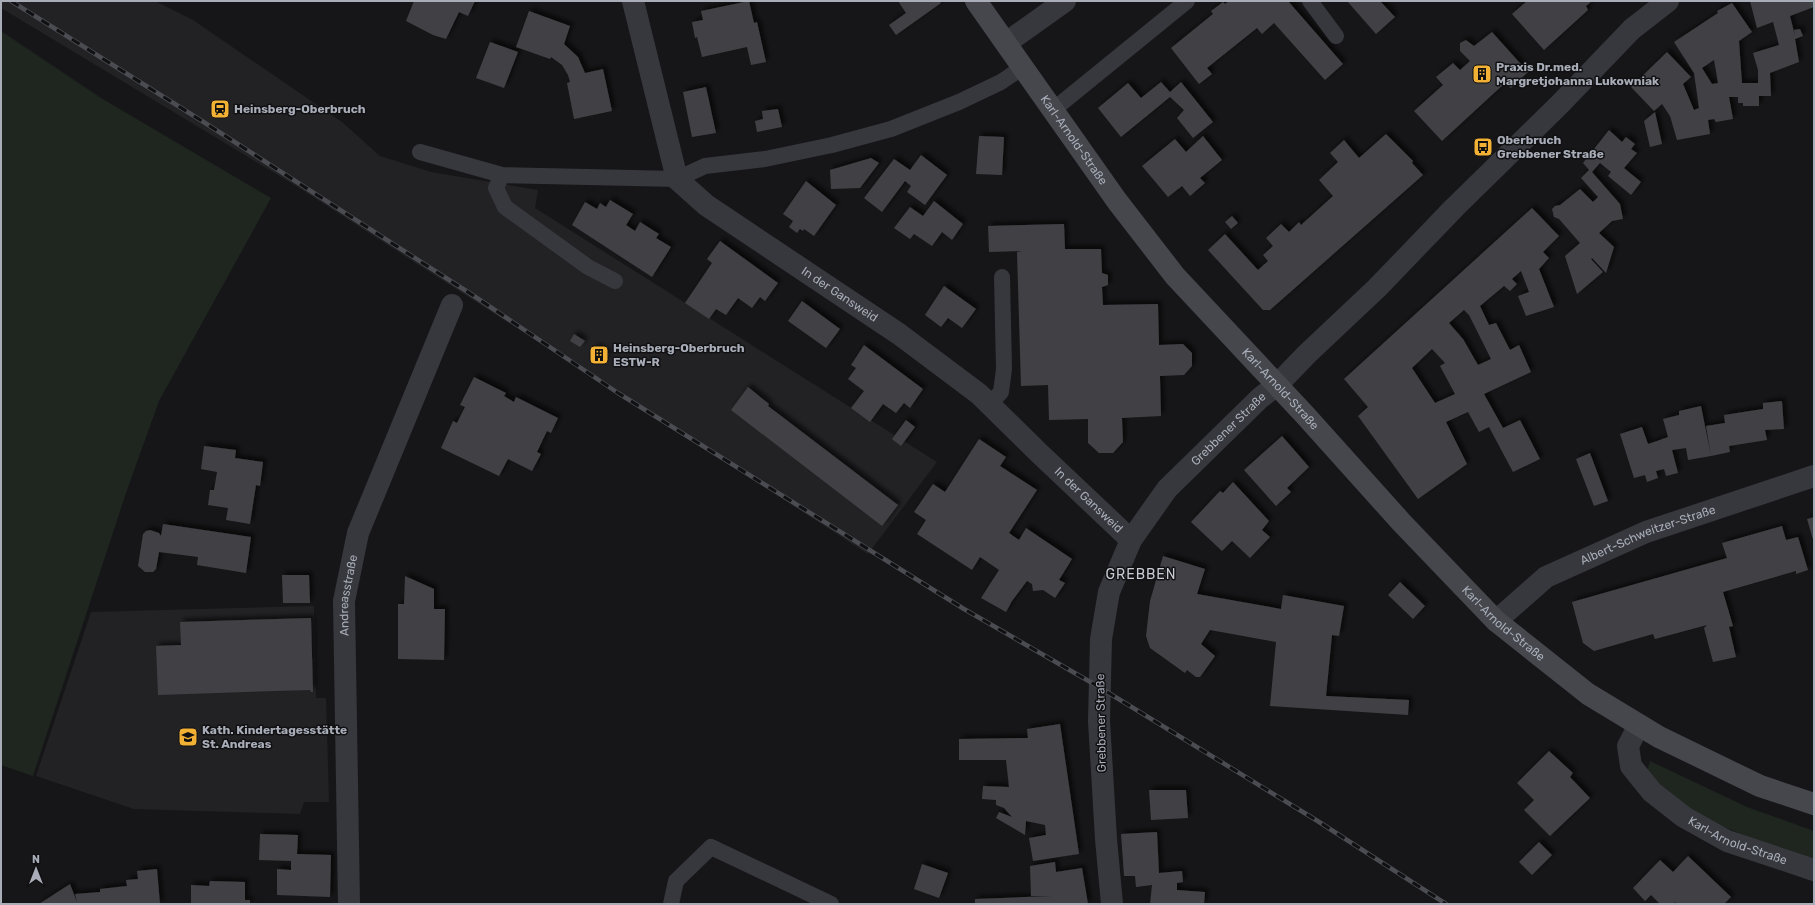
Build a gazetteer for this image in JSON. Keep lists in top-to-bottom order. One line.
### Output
{"streets":{"main road":["Karl-Arnold-Straße"],"street":["In der Gansweid","Grebbener Straße","Albert-Schweitzer-Straße","Andreasstraße"]},"crossings":[["Karl-Arnold-Straße","Grebbener Straße"],["Karl-Arnold-Straße","Albert-Schweitzer-Straße"],["In der Gansweid","Grebbener Straße"]],"districts":["GREBBEN"],"places":{"building":["Praxis Dr.med. Margretjohanna Lukowniak","Heinsberg-Oberbruch ESTW-R"],"station":["Heinsberg-Oberbruch"],"bus stop":["Oberbruch Grebbener Straße"],"school or university":["Kath. Kindertagesstätte St. Andreas"]},"north":"top"}
